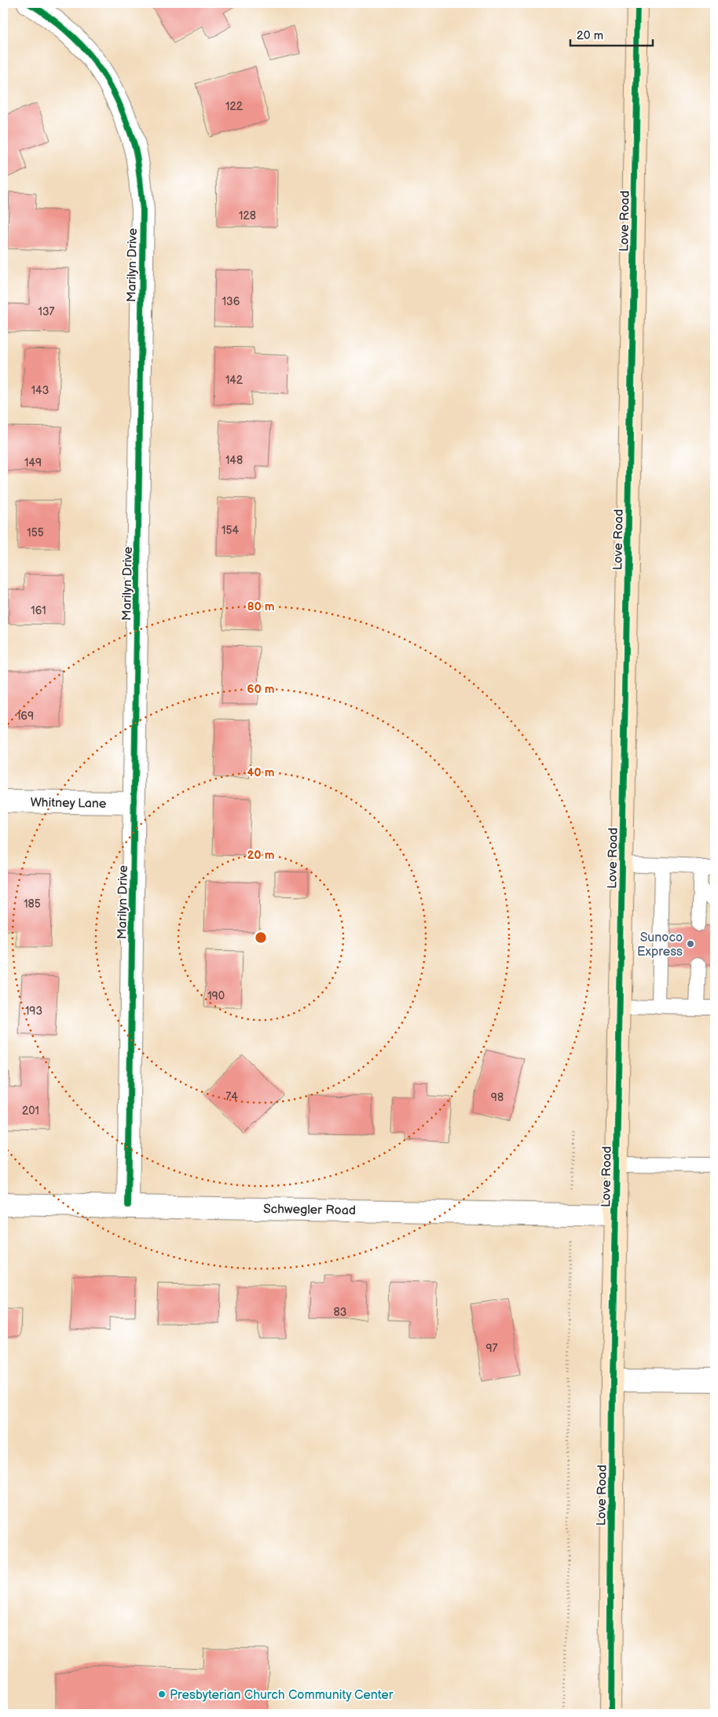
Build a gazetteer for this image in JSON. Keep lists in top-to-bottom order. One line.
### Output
{"streets":{"street":["Love Road","Marilyn Drive","Whitney Lane","Schwegler Road"]},"crossings":[["Love Road","Schwegler Road"],["Marilyn Drive","Whitney Lane"],["Marilyn Drive","Schwegler Road"]],"places":["Sunoco Express","Presbyterian Church Community Center"],"house_numbers":["122","128","136","137","142","143","148","149","154","155","161","169","185","190","193","74","98","201","83","97"],"scale_bar":"20 m","rings":["80 m","60 m","40 m","20 m"]}
